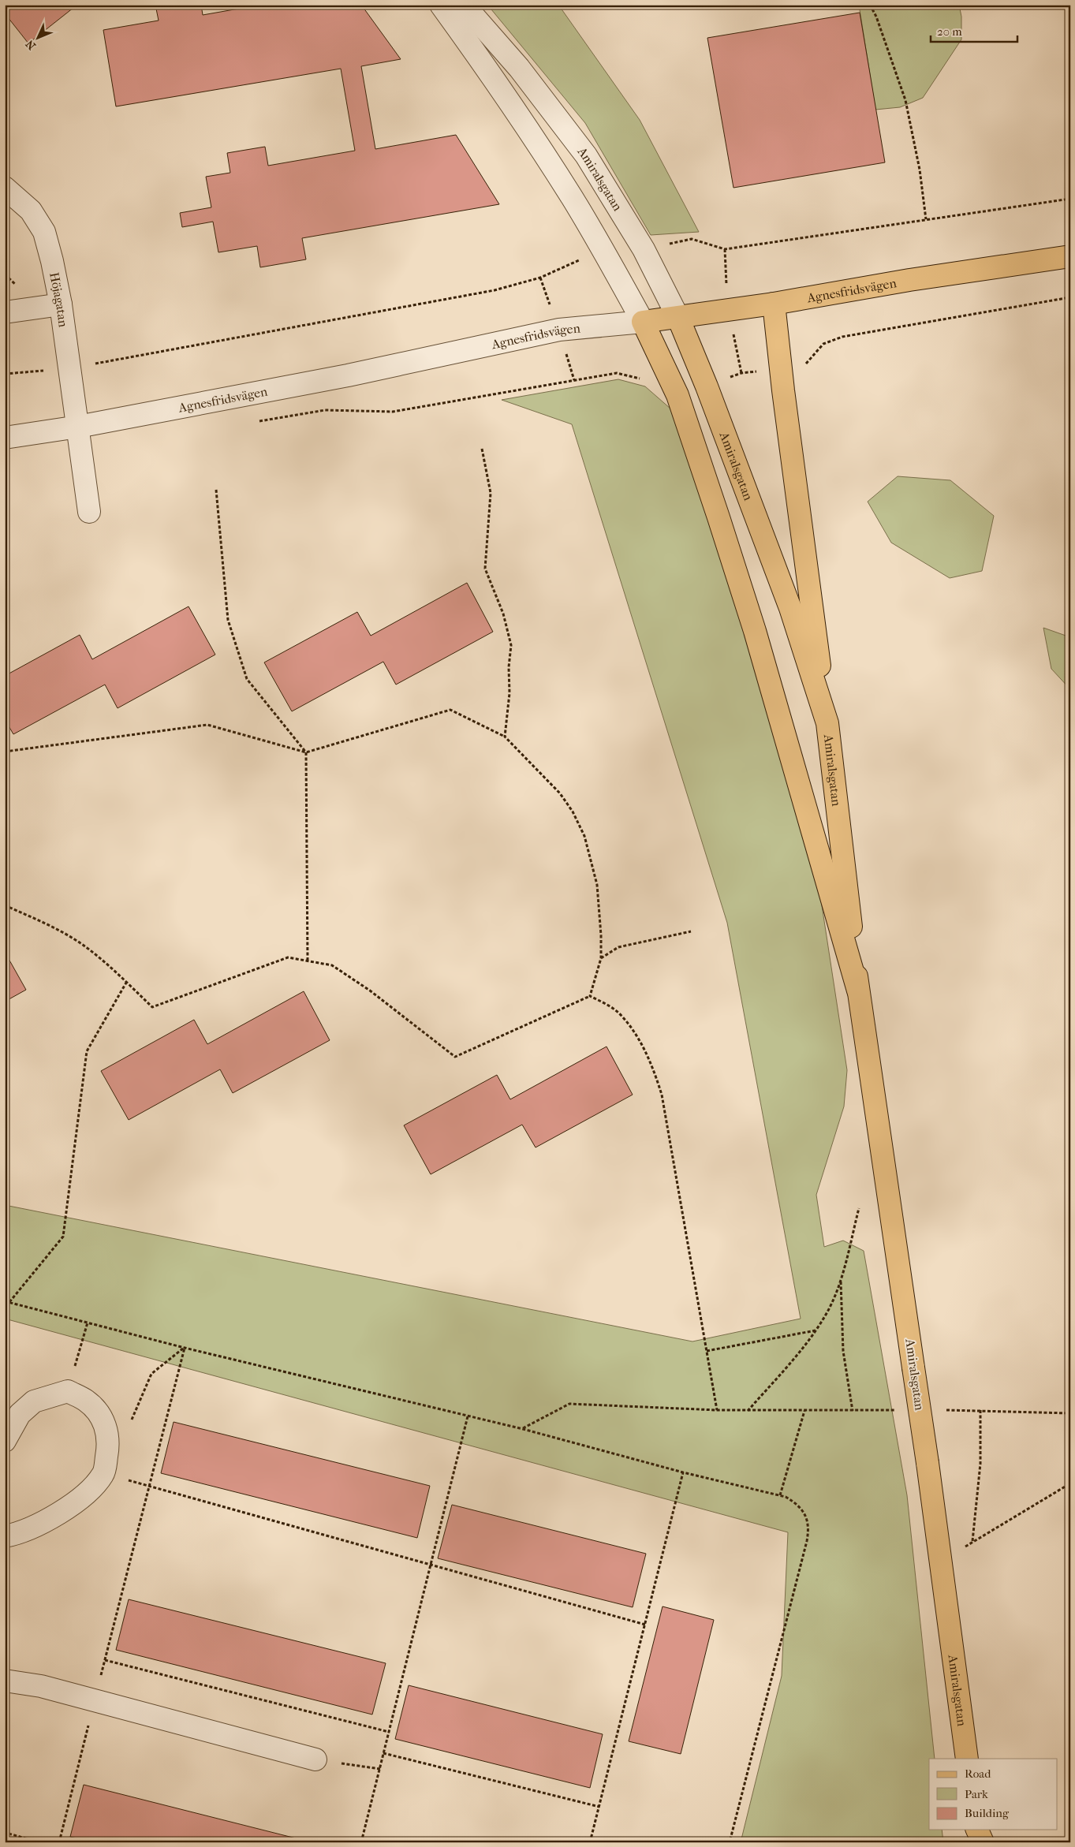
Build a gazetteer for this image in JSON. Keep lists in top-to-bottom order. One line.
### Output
{"streets":{"main road":["Amiralsgatan","Agnesfridsvägen"],"street":["Höjagatan"]},"crossings":[["Amiralsgatan","Agnesfridsvägen"],["Agnesfridsvägen","Höjagatan"]],"legend":["Road","Park","Building"],"scale_bar":"20 m","north":"bottom left"}
